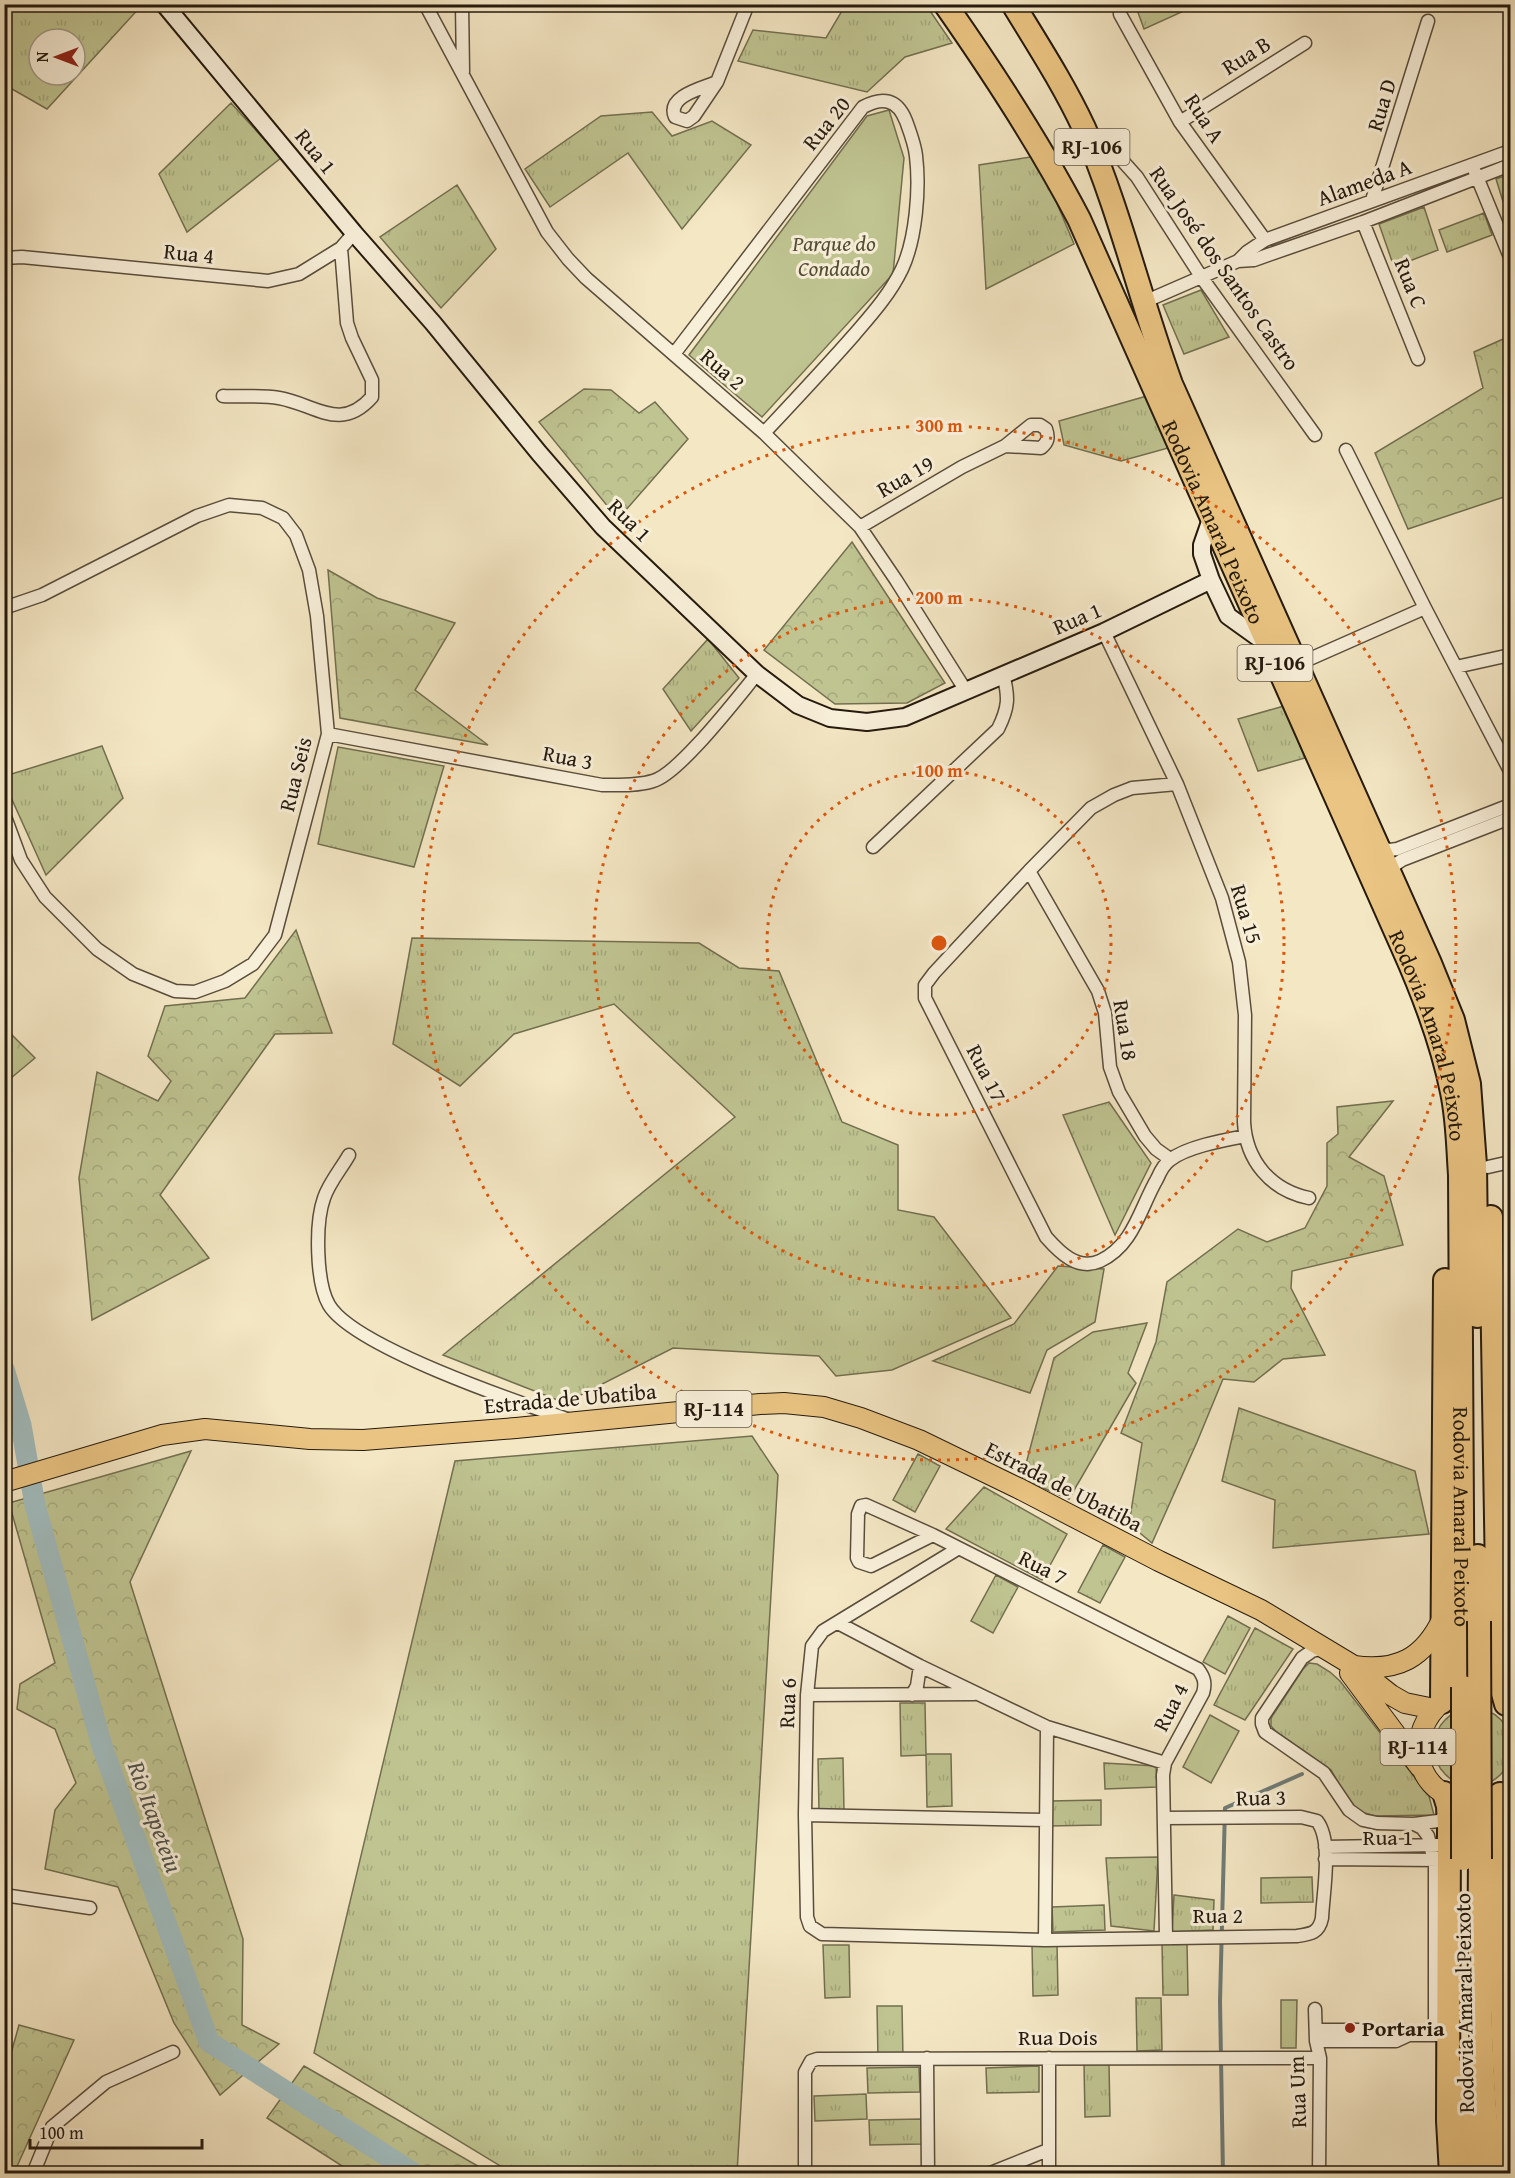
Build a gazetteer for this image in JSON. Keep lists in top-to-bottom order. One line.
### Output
{"streets":{"highway":["RJ-106","Rodovia Amaral Peixoto"],"main road":["Estrada de Ubatiba","RJ-114"],"street":["Rua B","Rua D","Rua A","Rua 20","Rua 1","Alameda A","Rua 4","Rua José dos Santos Castro","Rua C","Rua 2","Rua 19","Rua 3","Rua Seis","Rua 15","Rua 18","Rua 17","Rua 7","Rua 6","Rua Dois","Rua Um"]},"crossings":[["Rua B","Rua A"],["Rua D","Alameda A"],["Rua A","Alameda A"],["Rua 20","Rua 2"],["Rua 1","Rua 4"],["Rua 1","Rua 2"],["Rua 1","Rodovia Amaral Peixoto"],["Rua 1","Rua 3"],["Rua 1","Rua 15"],["Alameda A","Rua José dos Santos Castro"],["Alameda A","Rua C"],["Alameda A","Rodovia Amaral Peixoto"],["Rua 4","Rua 7"],["Rua José dos Santos Castro","Rodovia Amaral Peixoto"],["Rua 2","Rua 19"],["Rua 2","Rua 3"],["Rua 2","Rua 6"],["Rua 3","Rua Seis"],["Rua 15","Rua 17"],["Rua 18","Rua 17"],["Estrada de Ubatiba","RJ-114"],["Rua 7","Rua 6"],["Rua Dois","Rua Um"]],"water":["Rio Itapeteiu"],"parks":["Parque do Condado"],"places":["Portaria"],"scale_bar":"100 m","north":"left","rings":["300 m","200 m","100 m"]}
